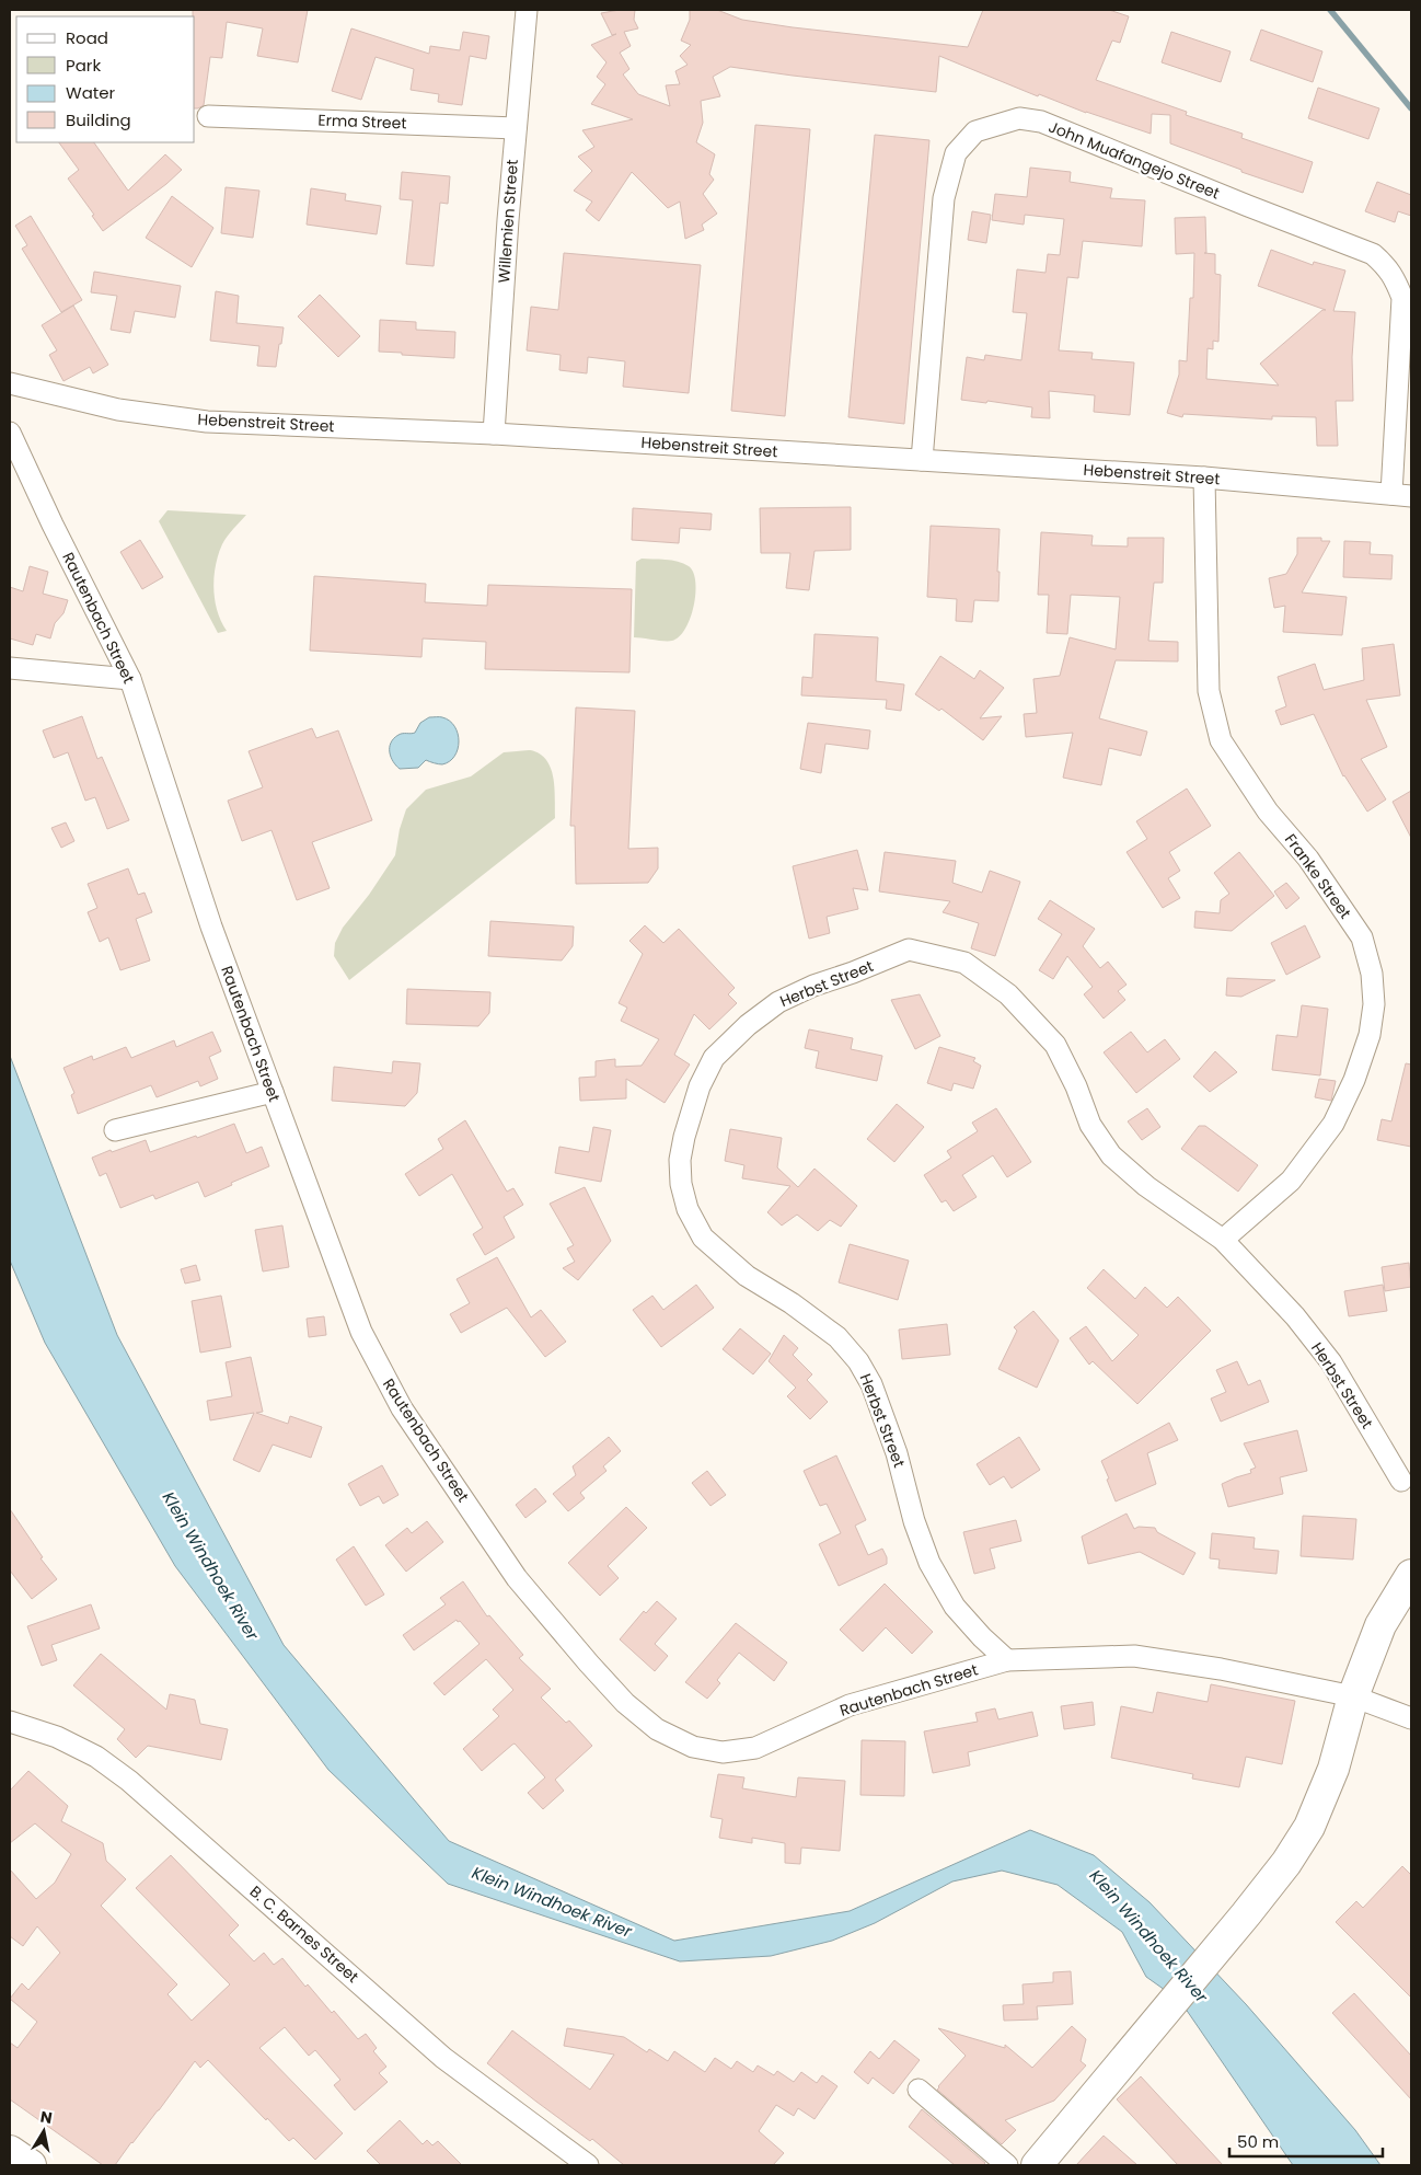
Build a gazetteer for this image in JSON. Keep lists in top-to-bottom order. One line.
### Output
{"streets":{"street":["Erma Street","John Muafangejo Street","Willemien Street","Hebenstreit Street","Rautenbach Street","Franke Street","Herbst Street","B. C. Barnes Street"]},"crossings":[["Erma Street","Willemien Street"],["John Muafangejo Street","Hebenstreit Street"],["Willemien Street","Hebenstreit Street"],["Hebenstreit Street","Franke Street"],["Rautenbach Street","Herbst Street"],["Franke Street","Herbst Street"]],"water":["Klein Windhoek River"],"legend":["Road","Park","Water","Building"],"scale_bar":"50 m","north":"top"}
